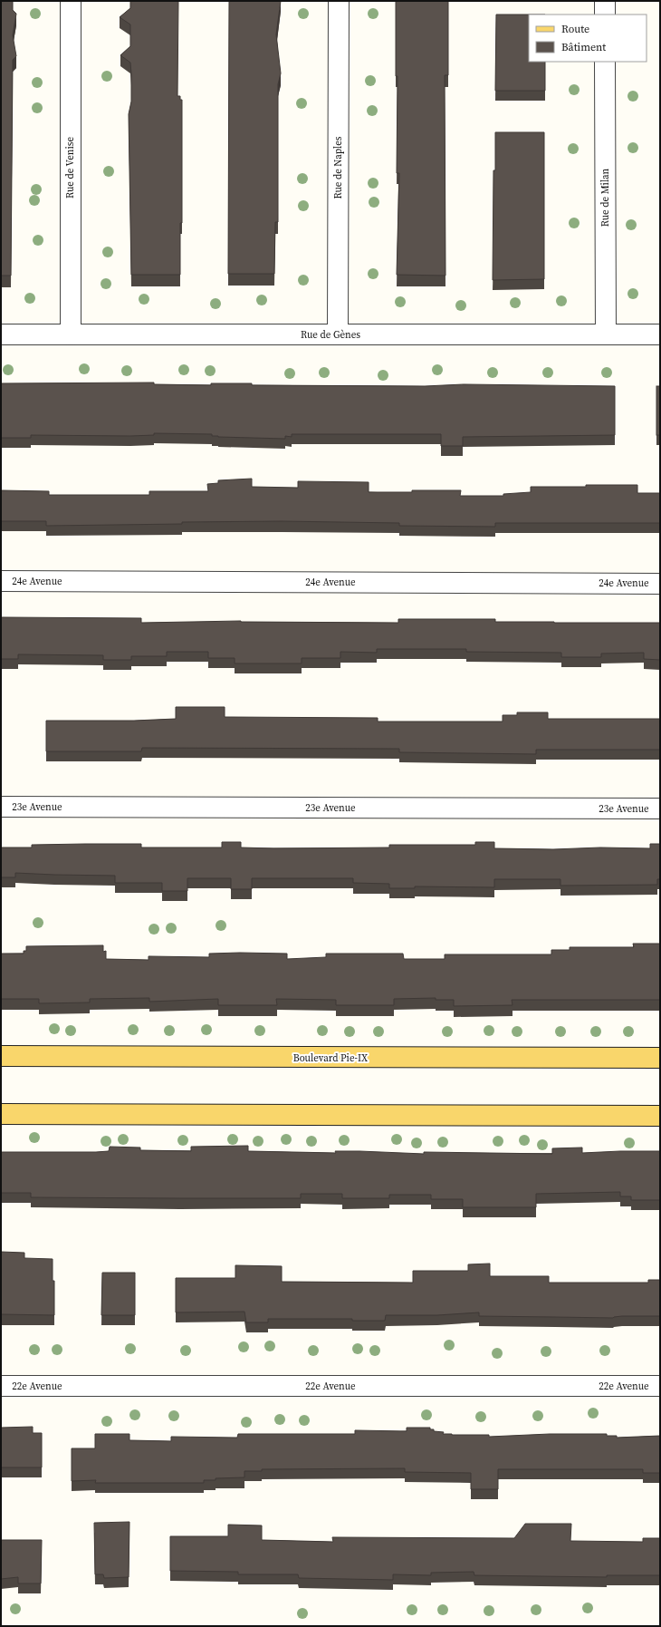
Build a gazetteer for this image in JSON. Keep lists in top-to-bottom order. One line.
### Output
{"streets":{"main road":["Boulevard Pie-IX"],"street":["Rue de Venise","Rue de Naples","Rue de Milan","Rue de Gènes","24e Avenue","23e Avenue","22e Avenue"]},"crossings":[["Rue de Venise","Rue de Gènes"],["Rue de Naples","Rue de Gènes"],["Rue de Milan","Rue de Gènes"]],"legend":["Route","Bâtiment"]}
